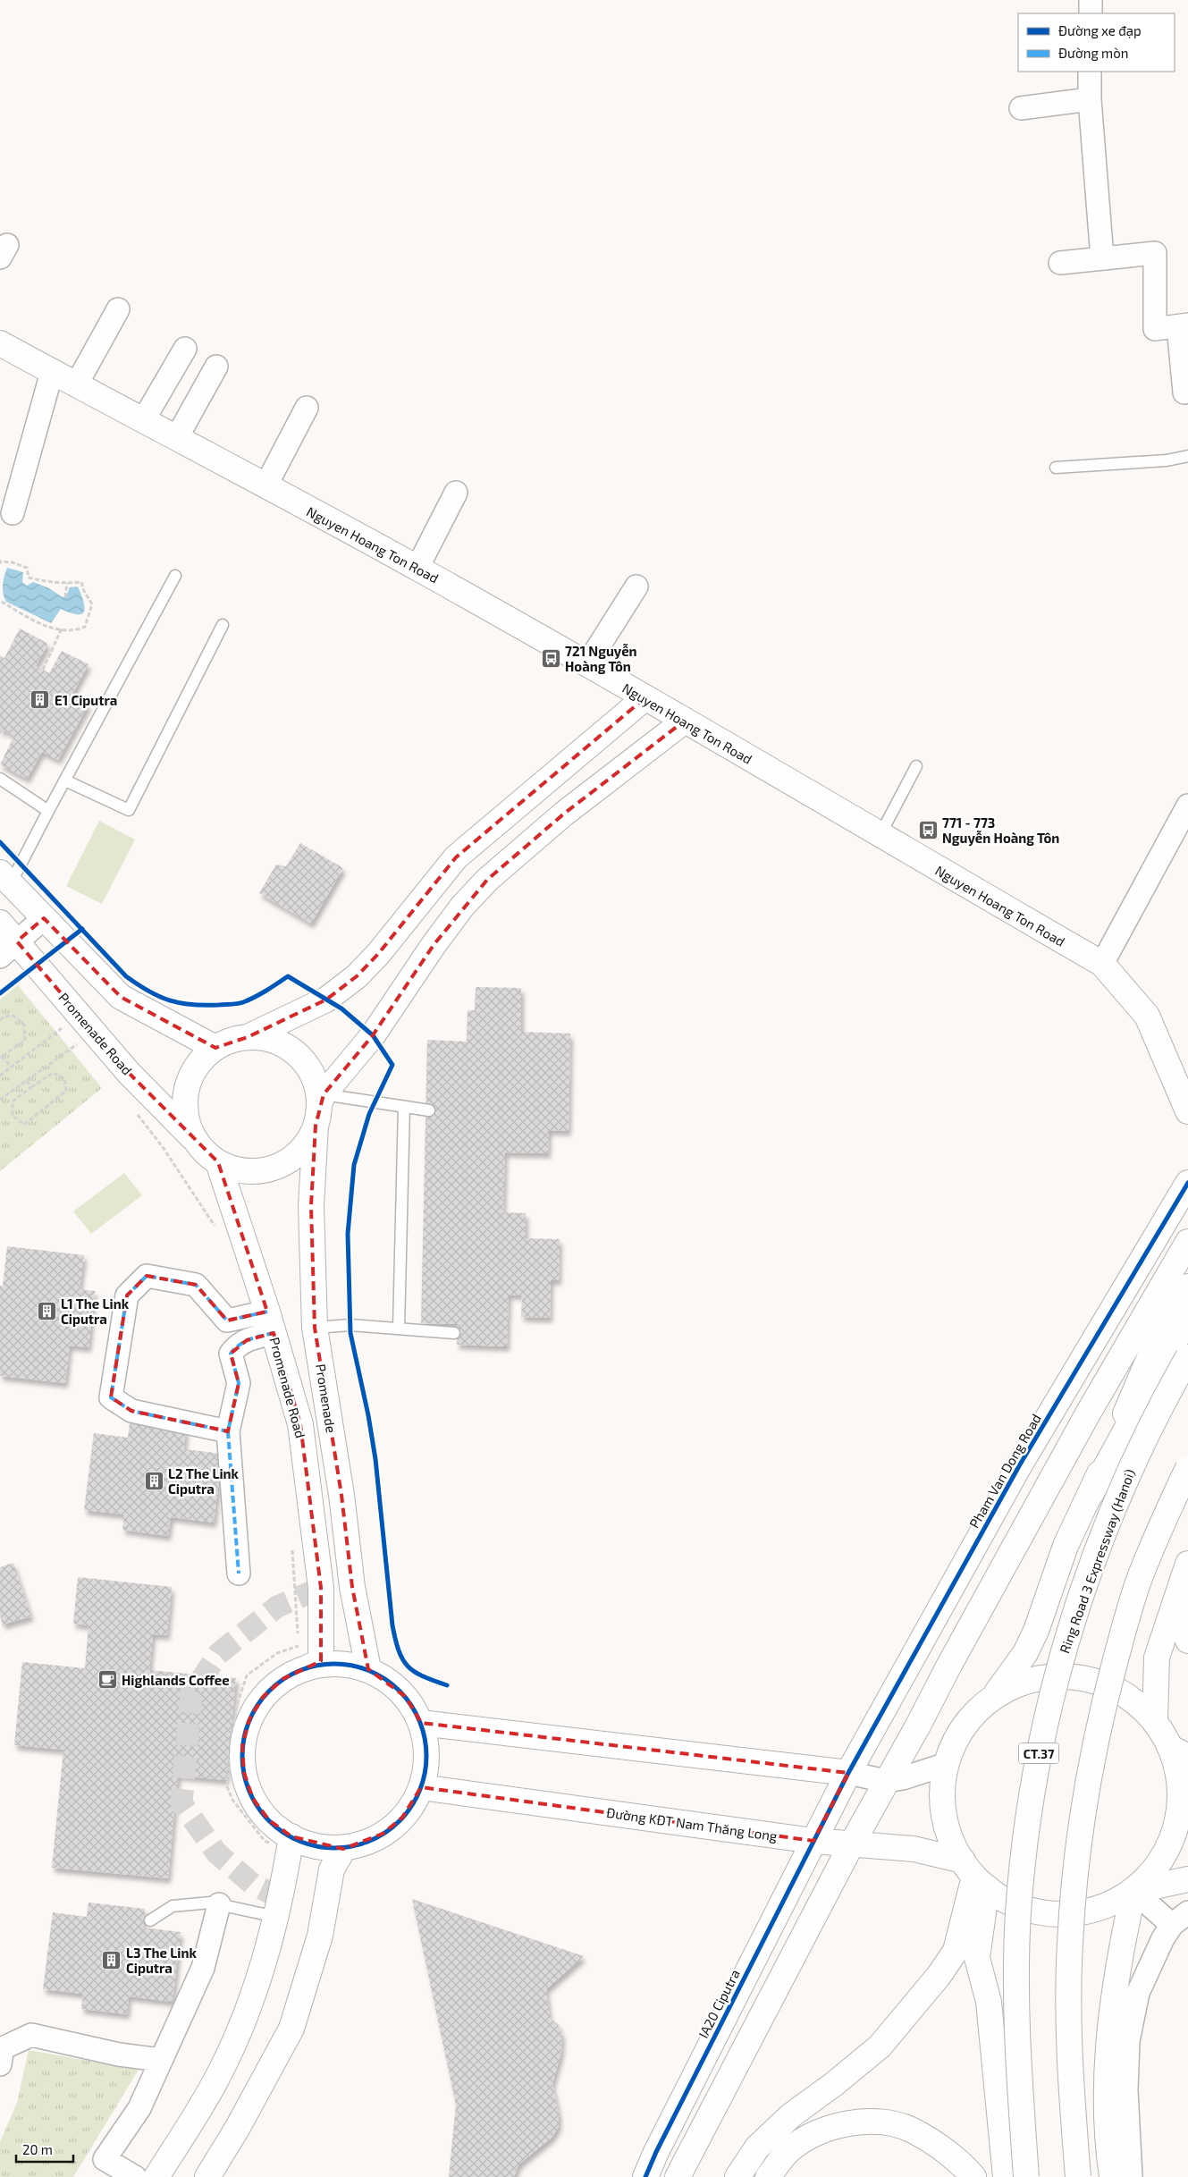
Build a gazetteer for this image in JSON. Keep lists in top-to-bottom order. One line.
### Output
{"streets":{"main road":["Nguyen Hoang Ton Road","Promenade Road","Promenade","Pham Van Dong Road","Ring Road 3 Expressway (Hanoi)","CT.37","Đường KĐT Nam Thăng Long","IA20 Ciputra"]},"crossings":[["Promenade Road","Promenade"],["Pham Van Dong Road","Đường KĐT Nam Thăng Long"],["Pham Van Dong Road","IA20 Ciputra"],["Đường KĐT Nam Thăng Long","IA20 Ciputra"]],"places":{"bus stop":["721 Nguyễn Hoàng Tôn","771 - 773 Nguyễn Hoàng Tôn"],"building":["E1 Ciputra","L1 The Link Ciputra","L2 The Link Ciputra","L3 The Link Ciputra"],"cafe":["Highlands Coffee"]},"legend":["Đường xe đạp","Đường mòn"],"scale_bar":"20 m"}
